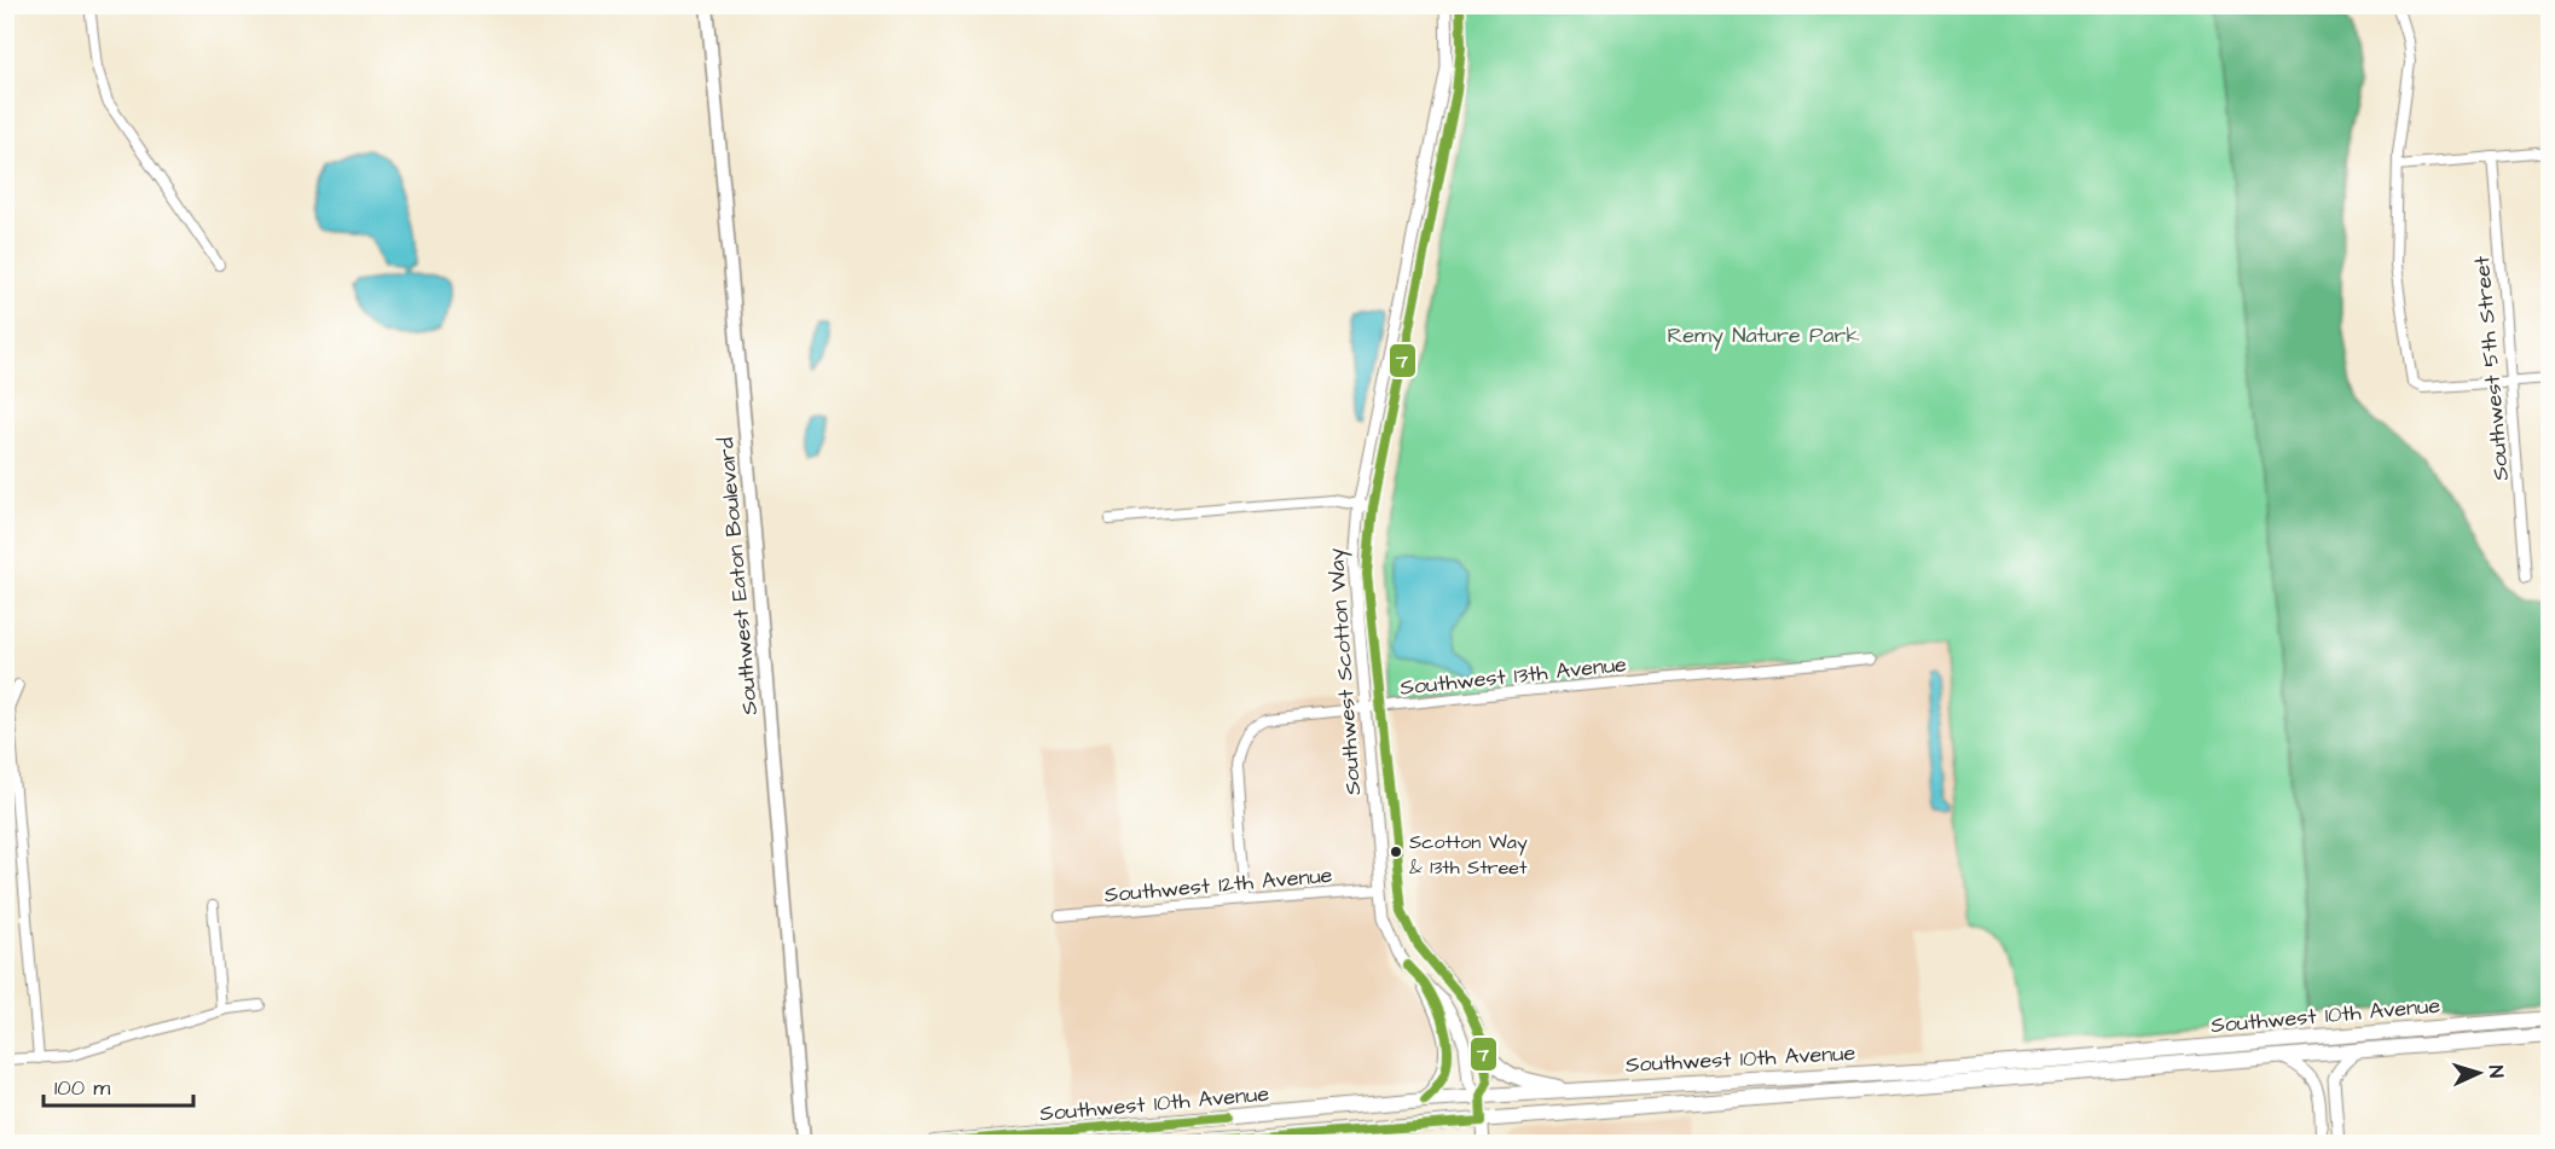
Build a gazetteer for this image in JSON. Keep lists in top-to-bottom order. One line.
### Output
{"streets":{"highway":["Southwest 10th Avenue"],"main road":["Southwest Eaton Boulevard"],"street":["Southwest 5th Street","Southwest Scotton Way","Southwest 13th Avenue","Southwest 12th Avenue"]},"crossings":[["Southwest Scotton Way","Southwest 13th Avenue"],["Southwest Scotton Way","Southwest 12th Avenue"],["Southwest Scotton Way","Southwest 10th Avenue"],["Southwest 13th Avenue","Southwest 12th Avenue"]],"parks":["Remy Nature Park"],"places":["Scotton Way & 13th Street"],"lines":["transit line 7"],"scale_bar":"100 m","north":"right"}
